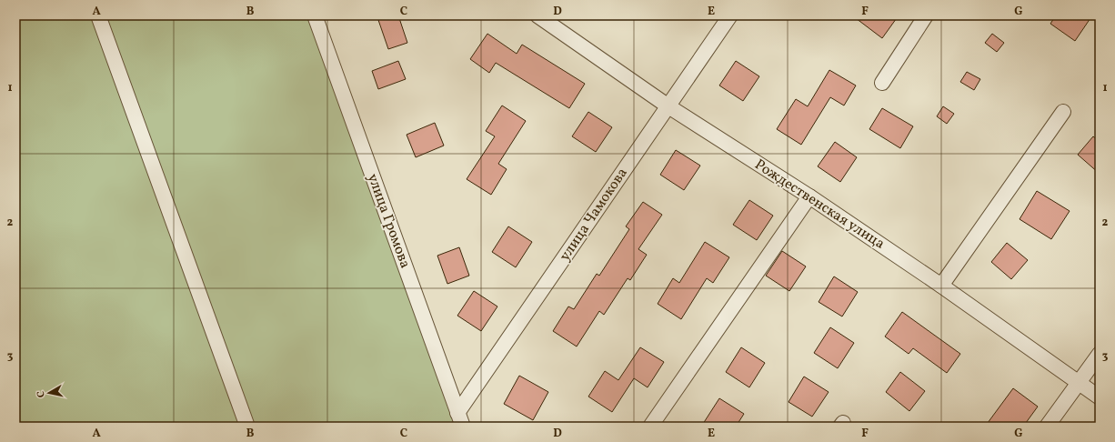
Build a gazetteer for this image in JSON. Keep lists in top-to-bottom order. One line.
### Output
{"streets":{"street":["Рождественская улица","улица Чамокова","улица Громова"]},"crossings":[["Рождественская улица","улица Чамокова"],["улица Чамокова","улица Громова"]],"north":"left","grid":{"columns":["A","B","C","D","E","F","G"],"rows":["1","2","3"]}}
